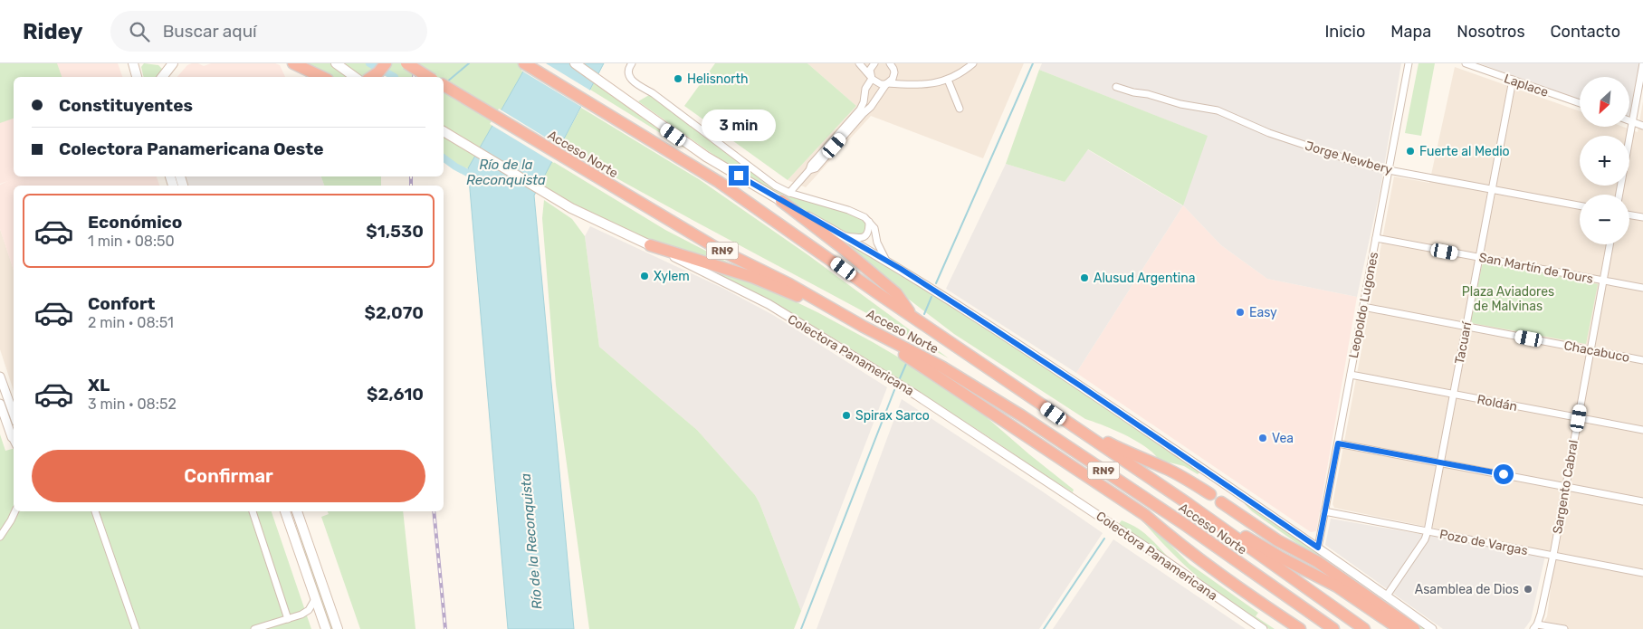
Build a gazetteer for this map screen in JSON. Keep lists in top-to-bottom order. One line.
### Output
{"streets":{"highway":["Acceso Norte","RN9"],"main road":["Colectora Panamericana"],"street":["Laplace","Jorge Newbery","San Martín de Tours","Leopoldo Lugones","Tacuarí","Chacabuco","Roldán","Sargento Cabral","Pozo de Vargas"]},"crossings":[["Laplace","Tacuarí"],["Jorge Newbery","Leopoldo Lugones"],["Jorge Newbery","Tacuarí"],["San Martín de Tours","Leopoldo Lugones"],["San Martín de Tours","Tacuarí"],["San Martín de Tours","Sargento Cabral"],["Leopoldo Lugones","Chacabuco"],["Leopoldo Lugones","Roldán"],["Leopoldo Lugones","Pozo de Vargas"],["Tacuarí","Chacabuco"],["Tacuarí","Roldán"],["Tacuarí","Pozo de Vargas"],["Chacabuco","Sargento Cabral"],["Roldán","Sargento Cabral"],["Sargento Cabral","Pozo de Vargas"]],"water":["Río de la Reconquista"],"parks":["Plaza Aviadores de Malvinas"],"places":["Helisnorth","Fuerte al Medio","Xylem","Alusud Argentina","Easy","Spirax Sarco","Vea","Asamblea de Dios"],"north":"bottom left","page":{"header":"Ridey","search":"Buscar aquí","nav":["Inicio","Mapa","Nosotros","Contacto"],"map_buttons":["+","−"],"banner":["Constituyentes","Colectora Panamericana Oeste"],"bubble":"3 min","list":[{"name":"Económico","note":"1 min · 08:50","value":"$1,530"},{"name":"Confort","note":"2 min · 08:51","value":"$2,070"},{"name":"XL","note":"3 min · 08:52","value":"$2,610"}],"buttons":"Confirmar"}}
